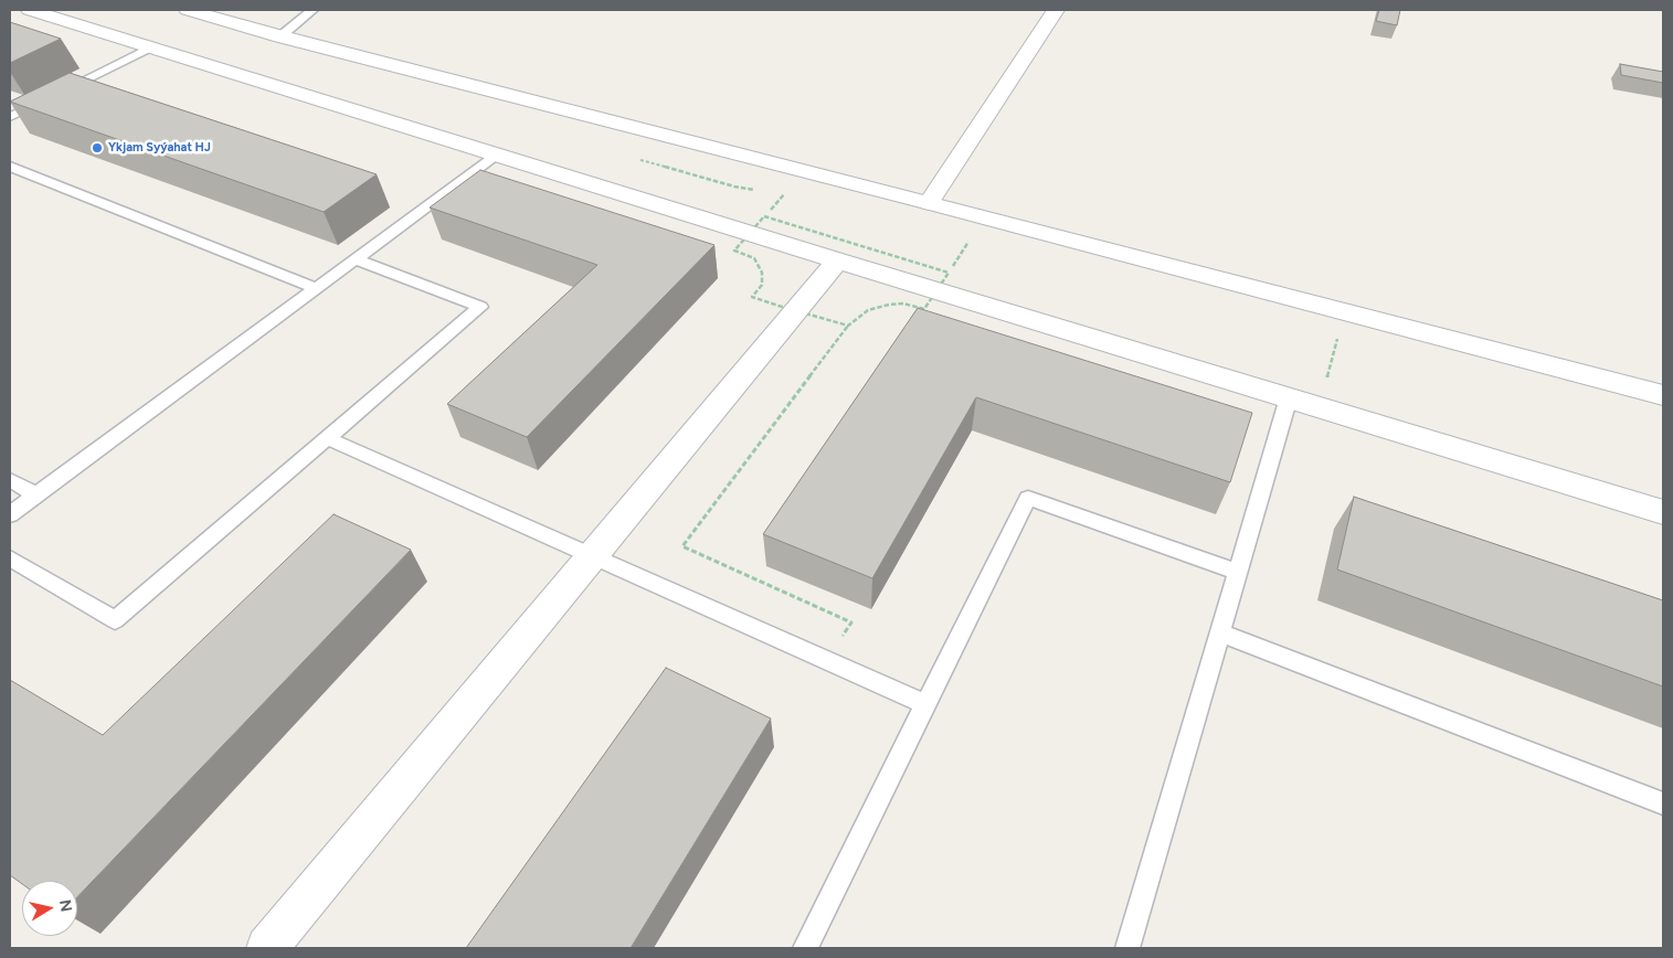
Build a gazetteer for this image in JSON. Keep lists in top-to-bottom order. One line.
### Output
{"places":["Ykjam Syýahat HJ"],"north":"right"}
